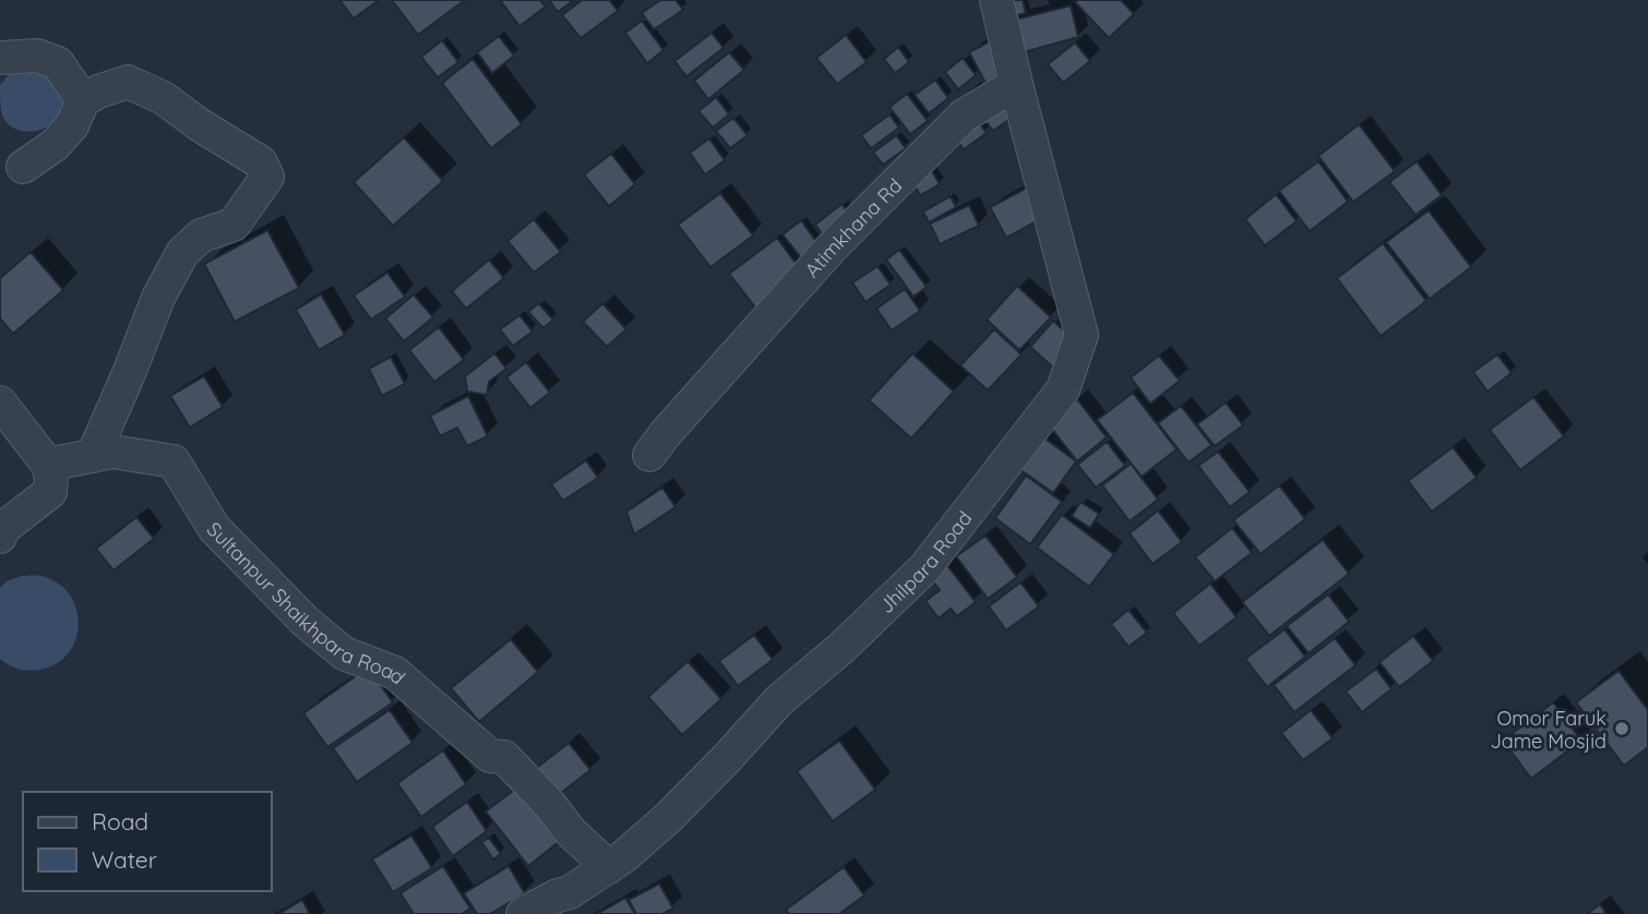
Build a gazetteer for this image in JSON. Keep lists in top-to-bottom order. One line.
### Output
{"streets":{"street":["Atimkhana Rd","Jhilpara Road","Sultanpur Shaikhpara Road"]},"crossings":[["Atimkhana Rd","Jhilpara Road"],["Jhilpara Road","Sultanpur Shaikhpara Road"]],"places":["Omor Faruk Jame Mosjid"],"legend":["Road","Water"]}
